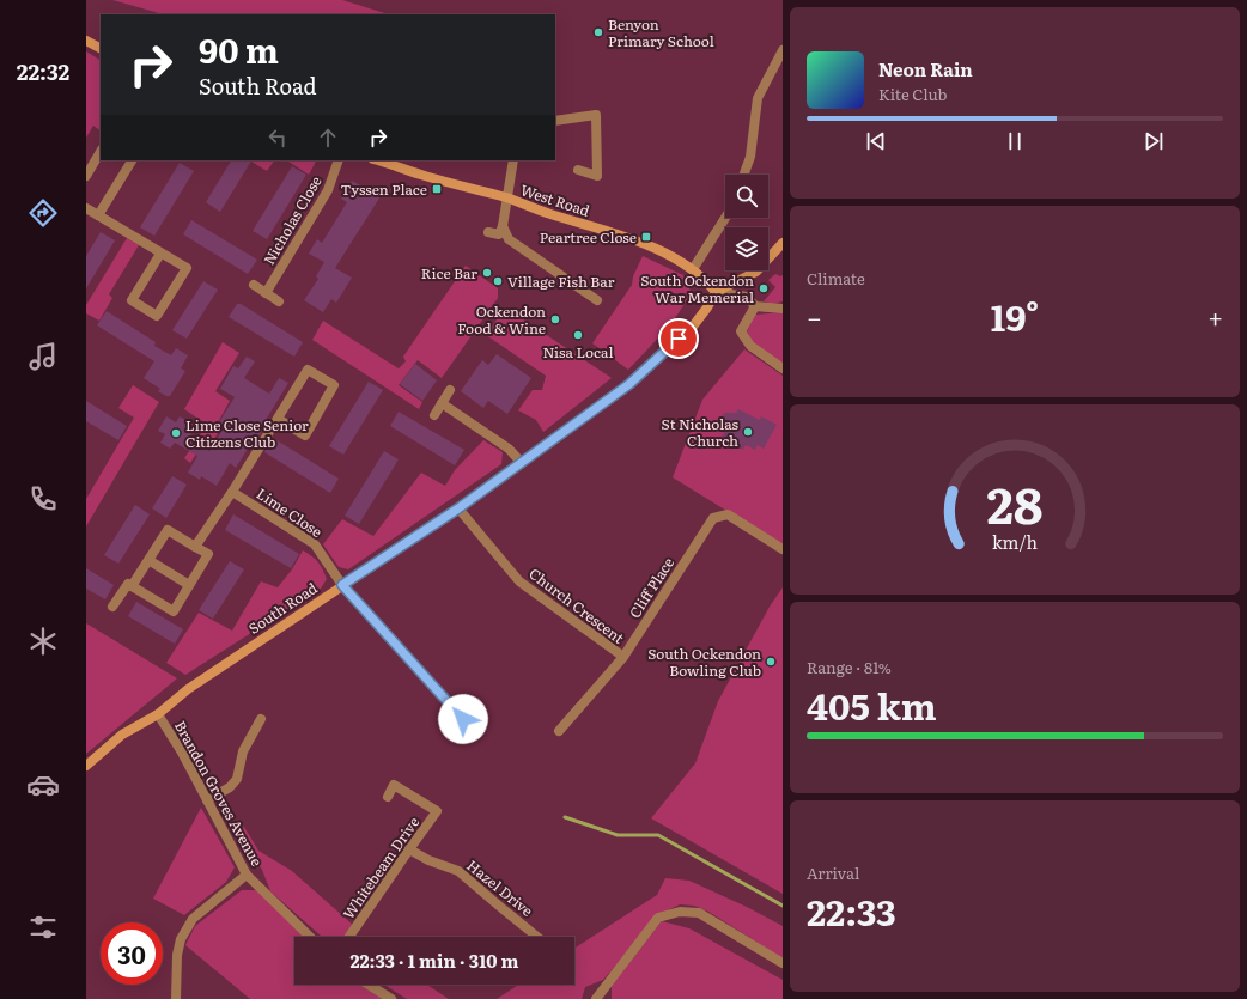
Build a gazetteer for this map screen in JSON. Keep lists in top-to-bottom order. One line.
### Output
{"streets":{"main road":["West Road","South Road"],"street":["Nicholas Close","Lime Close","Cliff Place","Church Crescent","Brandon Groves Avenue","Whitebeam Drive","Hazel Drive"]},"crossings":[["West Road","South Road"],["Lime Close","South Road"],["Cliff Place","Church Crescent"],["Church Crescent","South Road"],["South Road","Brandon Groves Avenue"],["Whitebeam Drive","Hazel Drive"]],"places":{"other":["Benyon Primary School","Rice Bar","Village Fish Bar","South Ockendon War Memerial","Ockendon Food & Wine","Nisa Local","St Nicholas Church","Lime Close Senior Citizens Club","South Ockendon Bowling Club"],"transit":["Tyssen Place","Peartree Close"]},"page":{"tabs":"22:32","turn":["90 m","South Road"],"song":["Neon Rain","Kite Club"],"tile":["Climate",["Range · 81%","405 km"],["Arrival","22:33"]],"heat":["−","19°","+"],"limit":"30","trip":"22:33 · 1 min · 310 m","gauge":["28","km/h"]}}
